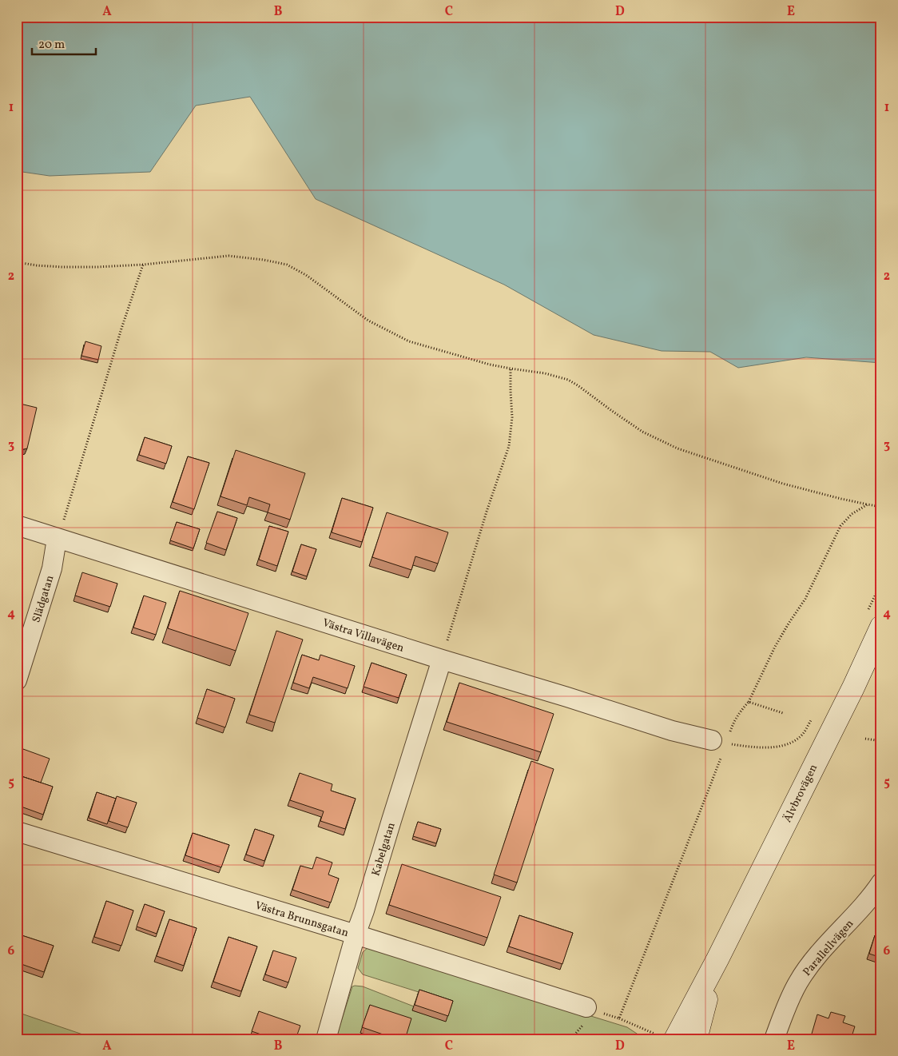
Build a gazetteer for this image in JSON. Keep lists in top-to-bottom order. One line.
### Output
{"streets":{"main road":["Älvbrovägen"],"street":["Slädgatan","Västra Villavägen","Kabelgatan","Västra Brunnsgatan","Parallellvägen"]},"crossings":[["Slädgatan","Västra Villavägen"],["Västra Villavägen","Kabelgatan"],["Kabelgatan","Västra Brunnsgatan"]],"scale_bar":"20 m","grid":{"columns":["A","B","C","D","E"],"rows":["1","2","3","4","5","6"]}}
